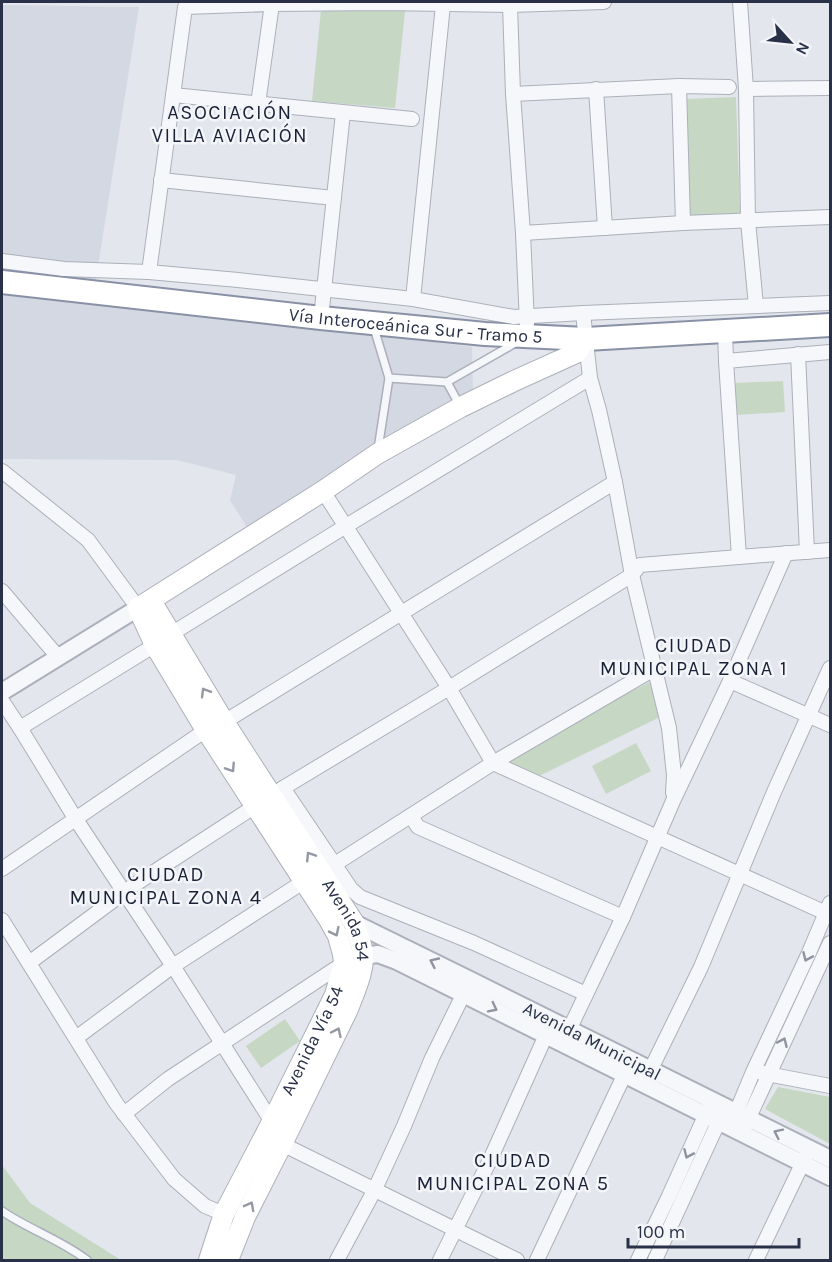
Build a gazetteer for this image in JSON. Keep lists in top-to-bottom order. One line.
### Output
{"streets":{"highway":["Vía Interoceánica Sur - Tramo 5"],"main road":["Avenida 54","Avenida Vía 54"],"street":["Avenida Municipal"]},"crossings":[["Avenida 54","Avenida Vía 54"],["Avenida 54","Avenida Municipal"]],"one_way":["Avenida 54"],"districts":["ASOCIACIÓN VILLA AVIACIÓN","CIUDAD MUNICIPAL ZONA 1","CIUDAD MUNICIPAL ZONA 4","CIUDAD MUNICIPAL ZONA 5"],"scale_bar":"100 m","north":"bottom right"}
